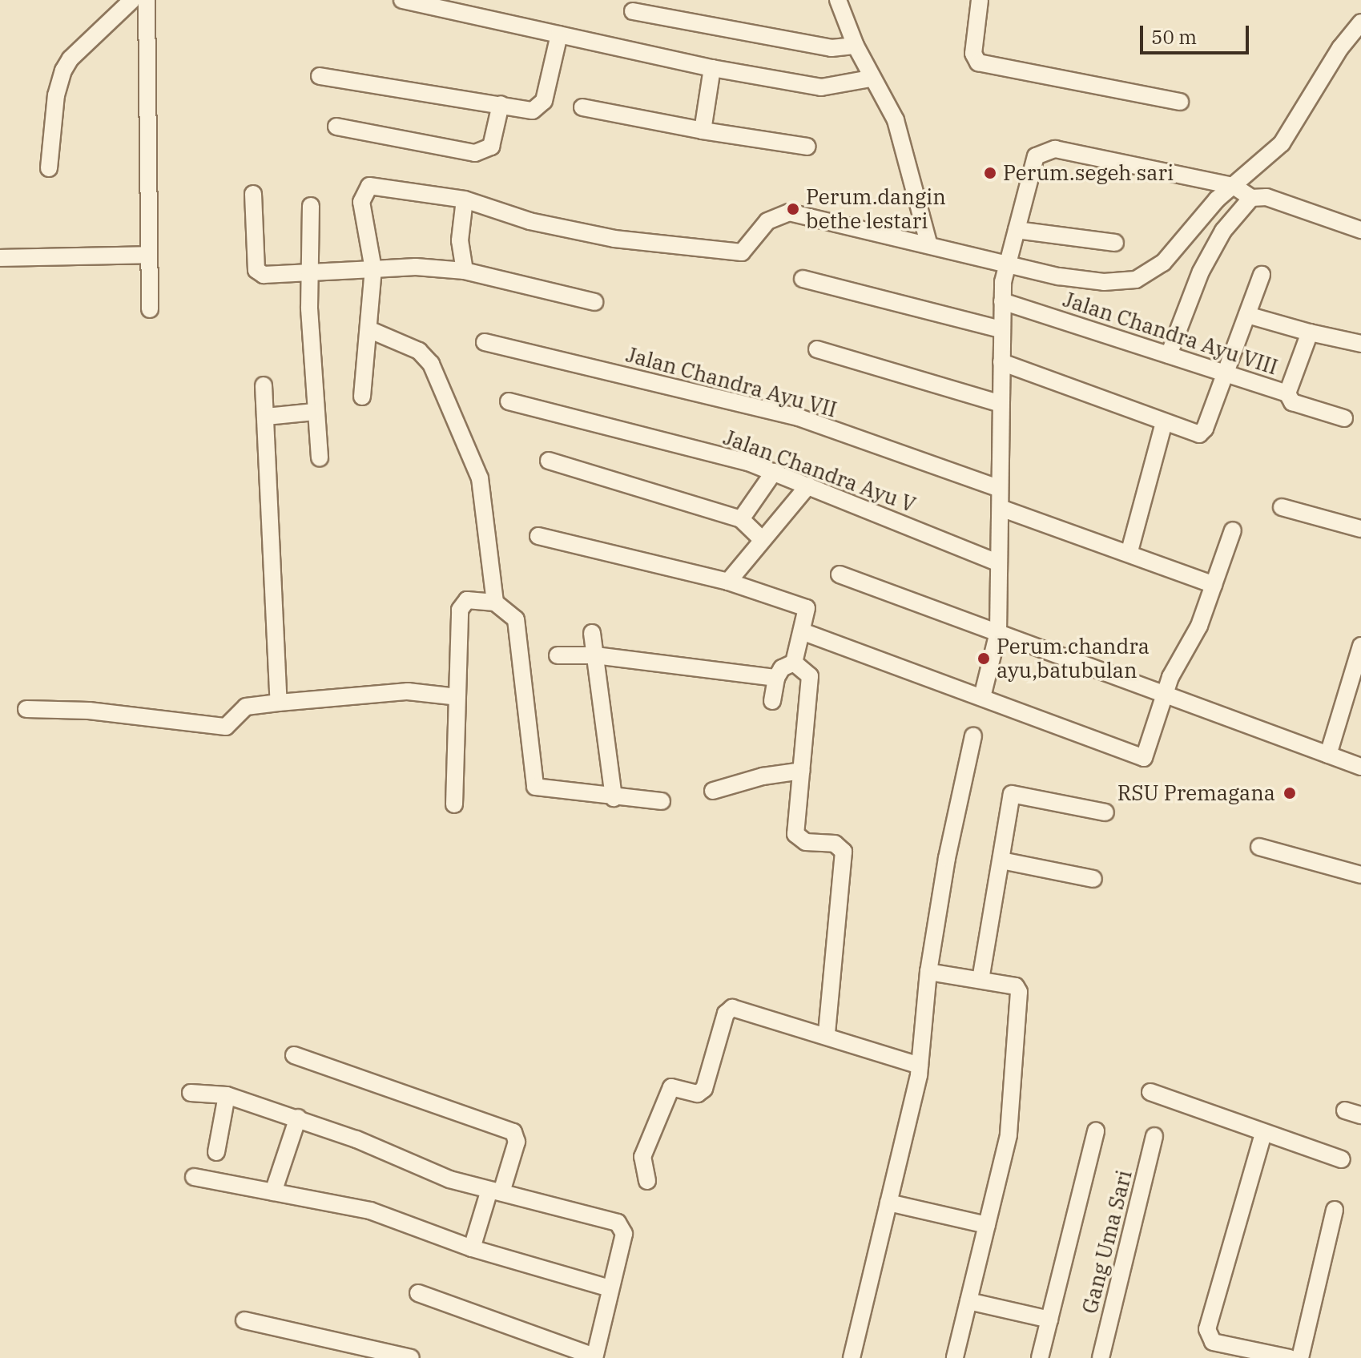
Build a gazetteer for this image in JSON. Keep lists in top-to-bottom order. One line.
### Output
{"streets":{"street":["Jalan Chandra Ayu VIII","Jalan Chandra Ayu VII","Jalan Chandra Ayu V","Gang Uma Sari"]},"places":["Perum.segeh sari","Perum.dangin bethe lestari","Perum.chandra ayu,batubulan","RSU Premagana"],"scale_bar":"50 m"}
